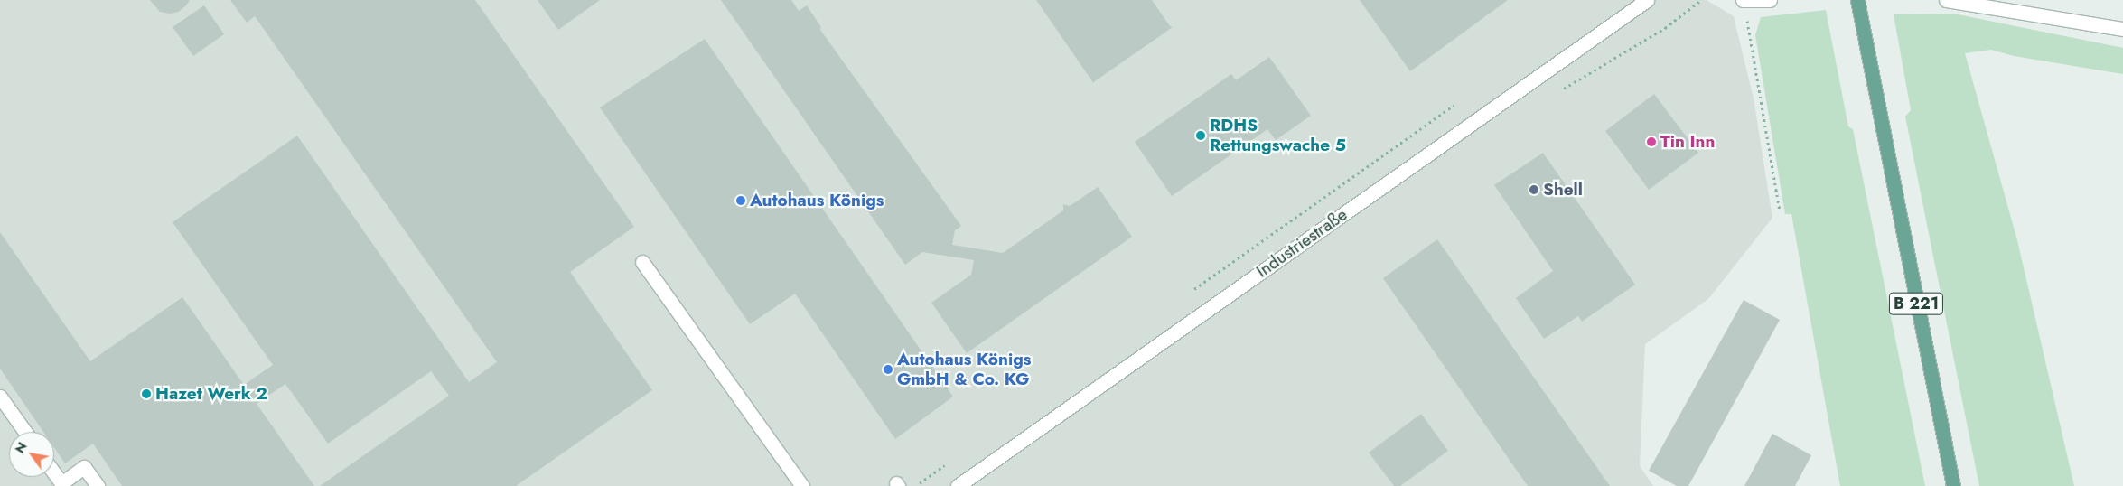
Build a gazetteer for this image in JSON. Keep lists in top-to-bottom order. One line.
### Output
{"streets":{"main road":["B 221"],"street":["Industriestraße"]},"places":["RDHS Rettungswache 5","Tin Inn","Shell","Autohaus Königs","Autohaus Königs GmbH & Co. KG","Hazet Werk 2"],"north":"top left"}
